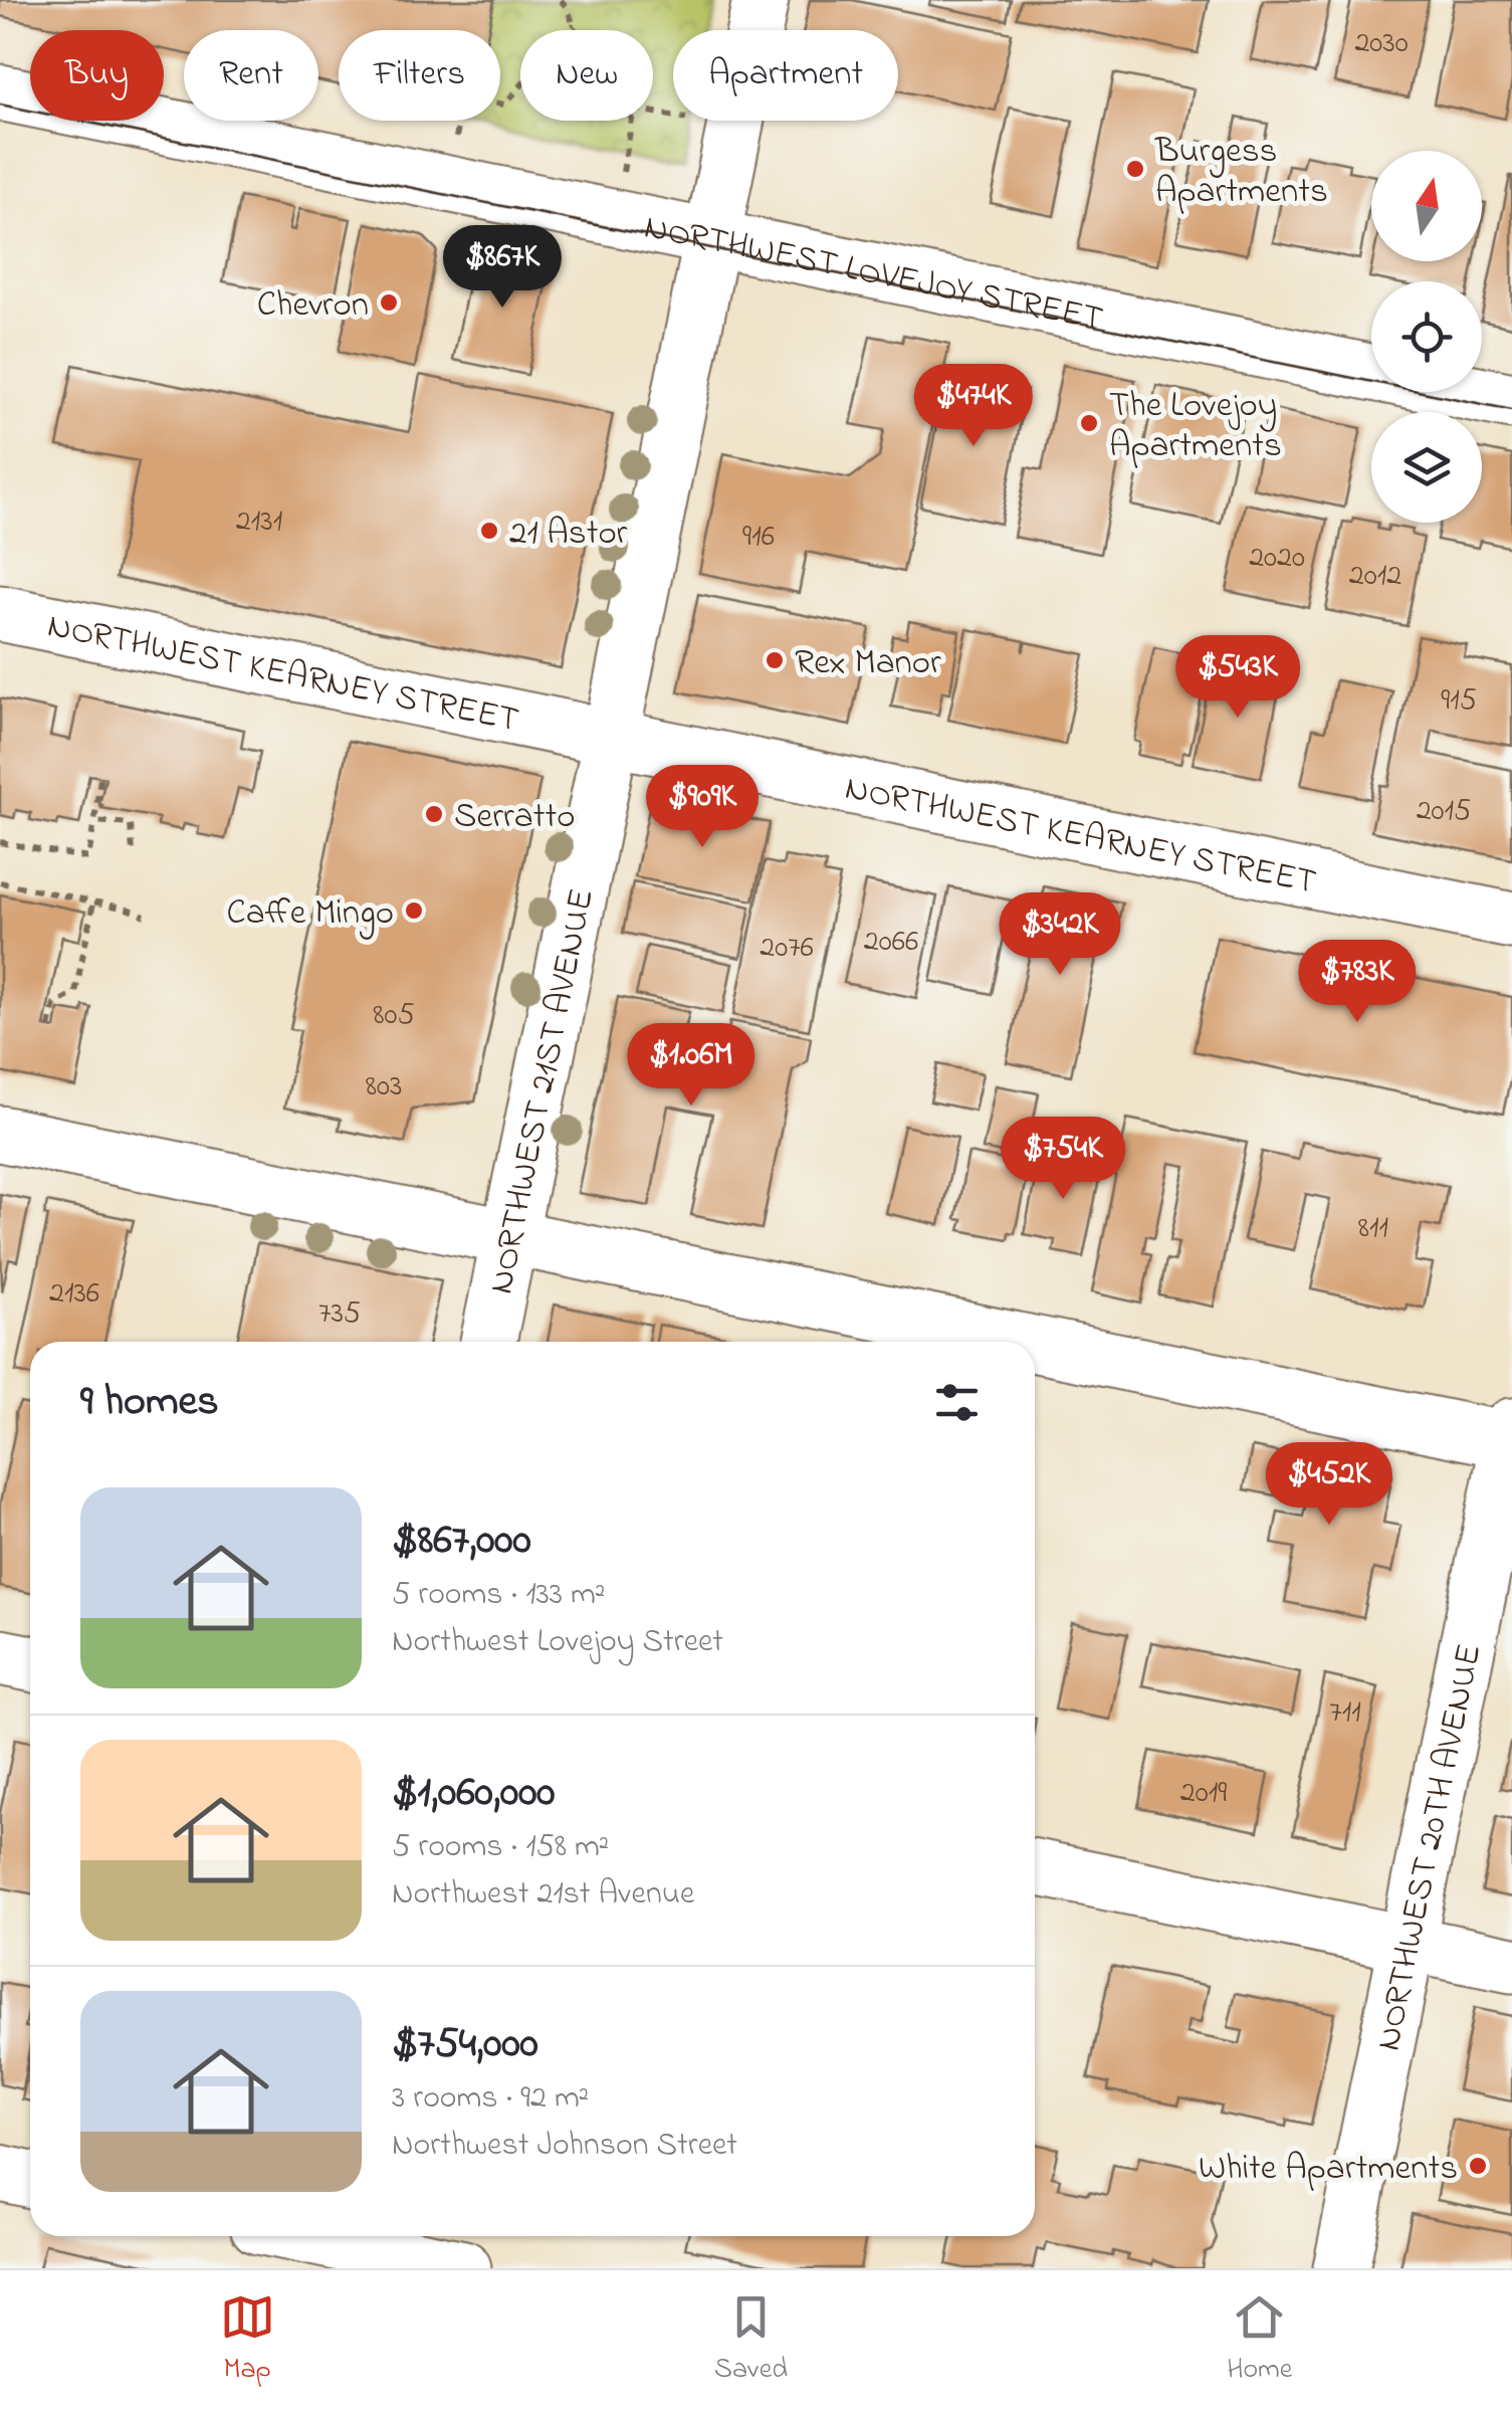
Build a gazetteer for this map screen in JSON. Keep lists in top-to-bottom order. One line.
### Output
{"streets":{"street":["NORTHWEST LOVEJOY STREET","NORTHWEST KEARNEY STREET","NORTHWEST 21ST AVENUE","NORTHWEST 20TH AVENUE"]},"crossings":[["NORTHWEST LOVEJOY STREET","NORTHWEST 21ST AVENUE"],["NORTHWEST KEARNEY STREET","NORTHWEST 21ST AVENUE"]],"places":["Burgess Apartments","Chevron","The Lovejoy Apartments","21 Astor","Rex Manor","Serratto","Caffe Mingo","White Apartments"],"house_numbers":["2030","2131","916","2020","2012","915","2015","2066","2076","805","803","811","2136","735","711","2019"],"north":"top","page":{"chip":["Buy","Rent","Filters","New","Apartment"],"price":["$867K","$474K","$543K","$909K","$342K","$783K","$1.06M","$754K","$452K"],"heading":"9 homes","list":[{"name":"$867,000","note":"5 rooms · 133 m² · Northwest Lovejoy Street"},{"name":"$1,060,000","note":"5 rooms · 158 m² · Northwest 21st Avenue"},{"name":"$754,000","note":"3 rooms · 92 m² · Northwest Johnson Street"}],"tabs":["Map","Saved","Home"]}}
